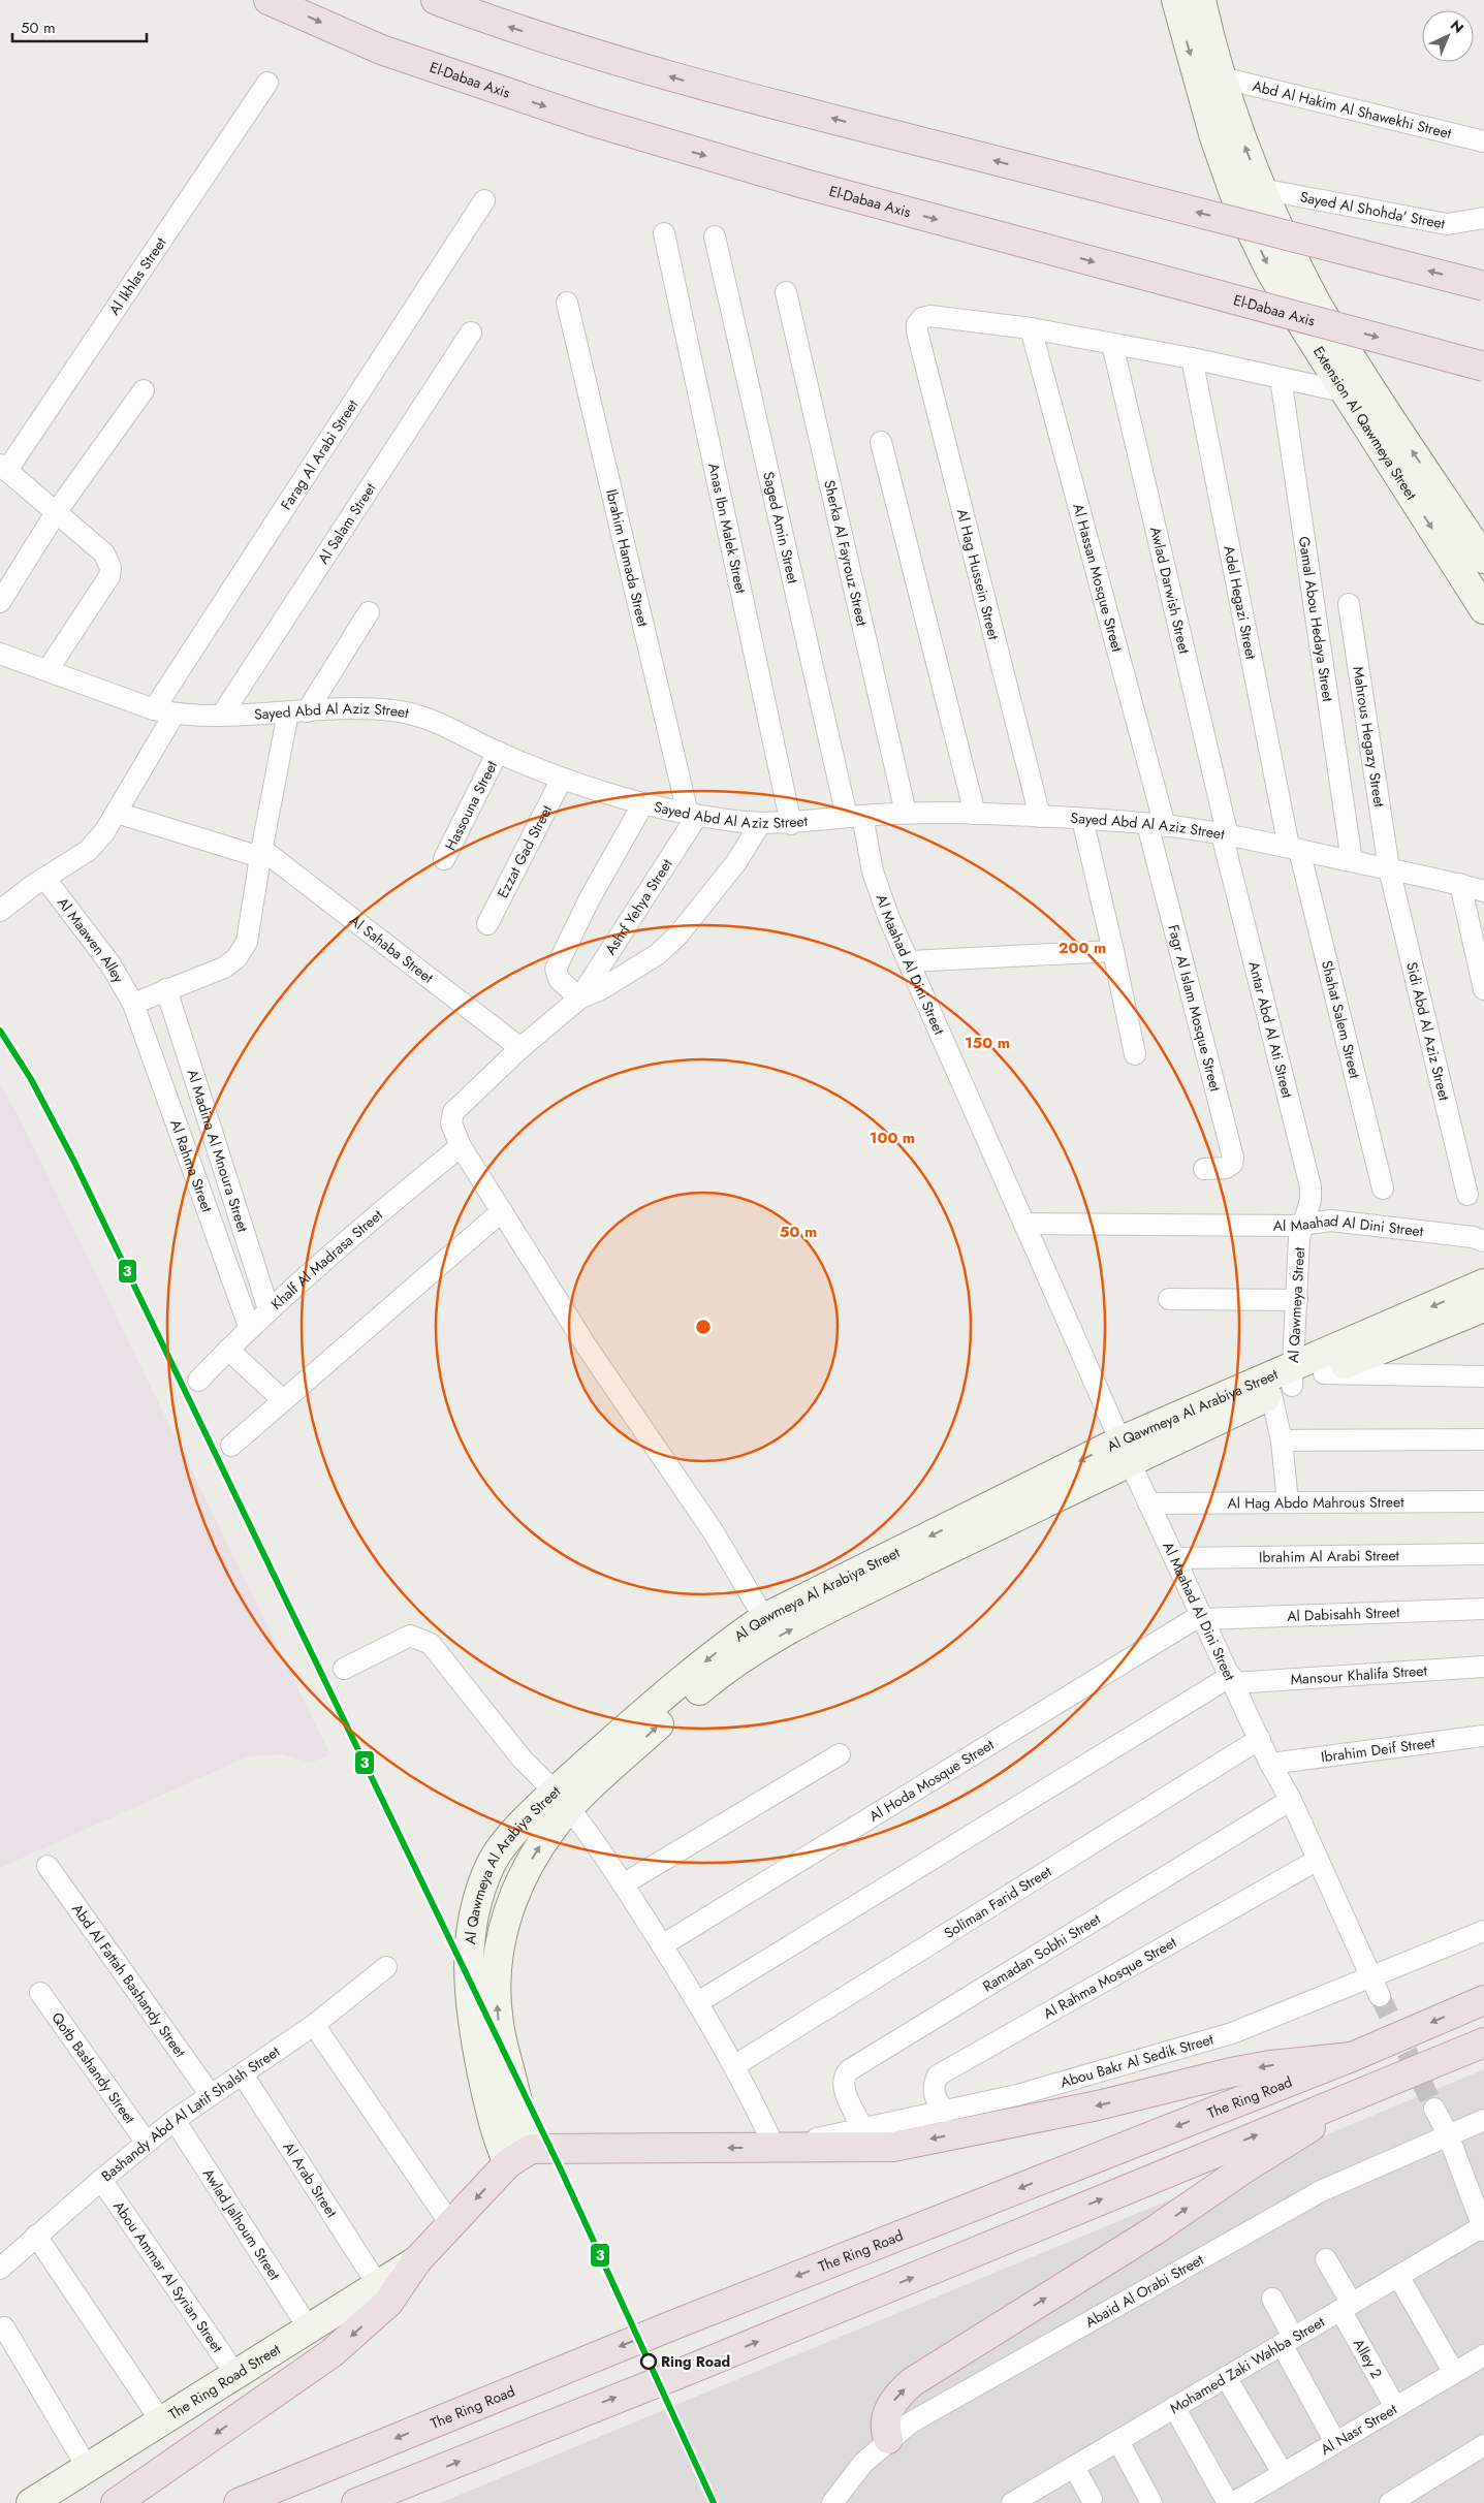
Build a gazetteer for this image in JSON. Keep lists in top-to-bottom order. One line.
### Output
{"streets":{"highway":["El-Dabaa Axis","The Ring Road"],"street":["Abd Al Hakim Al Shawekhi Street","Sayed Al Shohda' Street","Al Ikhlas Street","Extension Al Qawmeya Street","Farag Al Arabi Street","Al Salam Street","Saged Amin Street","Anas Ibn Malek Street","Sherka Al Fayrouz Street","Ibrahim Hamada Street","Al Hag Hussein Street","Al Hassan Mosque Street","Awlad Darwish Street","Adel Hegazi Street","Gamal Abou Hedaya Street","Sayed Abd Al Aziz Street","Mahrous Hegazy Street","Hassouna Street","Ezzat Gad Street","Ashrf Yehya Street","Al Maawen Alley","Al Sahaba Street","Al Maahad Al Dini Street","Fagr Al Islam Mosque Street","Shahat Salem Street","Antar Abd Al Ati Street","Sidi Abd Al Aziz Street","Al Madina Al Mnoura Street","Al Rahma Street","Khalf Al Madrasa Street","Al Qawmeya Street","Al Qawmeya Al Arabiya Street","Al Hag Abdo Mahrous Street","Ibrahim Al Arabi Street","Al Dabisahh Street","Mansour Khalifa Street","Ibrahim Deif Street","Al Hoda Mosque Street","Soliman Farid Street","Ramadan Sobhi Street","Al Rahma Mosque Street","Abd Al Fattah Bashandy Street","Abou Bakr Al Sedik Street","Qotb Bashandy Street","Bashandy Abd Al Latif Shalsh Street","Al Arab Street","Awlad Jalhoum Street","Abou Ammar Al Syrian Street","Abaid Al Orabi Street","Alley 2","Mohamed Zaki Wahba Street","The Ring Road Street","Al Nasr Street"]},"crossings":[["Abd Al Hakim Al Shawekhi Street","Extension Al Qawmeya Street"],["Sayed Al Shohda' Street","Extension Al Qawmeya Street"],["Farag Al Arabi Street","Sayed Abd Al Aziz Street"],["Al Salam Street","Sayed Abd Al Aziz Street"],["Saged Amin Street","Sayed Abd Al Aziz Street"],["Saged Amin Street","Al Maahad Al Dini Street"],["Anas Ibn Malek Street","Sayed Abd Al Aziz Street"],["Sherka Al Fayrouz Street","Sayed Abd Al Aziz Street"],["Ibrahim Hamada Street","Sayed Abd Al Aziz Street"],["Ibrahim Hamada Street","Ashrf Yehya Street"],["Al Hag Hussein Street","Al Hassan Mosque Street"],["Al Hag Hussein Street","Sayed Abd Al Aziz Street"],["Al Hassan Mosque Street","Sayed Abd Al Aziz Street"],["Al Hassan Mosque Street","Fagr Al Islam Mosque Street"],["Awlad Darwish Street","Sayed Abd Al Aziz Street"],["Awlad Darwish Street","Antar Abd Al Ati Street"],["Adel Hegazi Street","Sayed Abd Al Aziz Street"],["Adel Hegazi Street","Shahat Salem Street"],["Gamal Abou Hedaya Street","Sayed Abd Al Aziz Street"],["Sayed Abd Al Aziz Street","Mahrous Hegazy Street"],["Sayed Abd Al Aziz Street","Hassouna Street"],["Sayed Abd Al Aziz Street","Ezzat Gad Street"],["Sayed Abd Al Aziz Street","Ashrf Yehya Street"],["Sayed Abd Al Aziz Street","Al Maahad Al Dini Street"],["Sayed Abd Al Aziz Street","Fagr Al Islam Mosque Street"],["Sayed Abd Al Aziz Street","Shahat Salem Street"],["Sayed Abd Al Aziz Street","Antar Abd Al Ati Street"],["Sayed Abd Al Aziz Street","Sidi Abd Al Aziz Street"],["Mahrous Hegazy Street","Sidi Abd Al Aziz Street"],["Al Maawen Alley","Al Rahma Street"],["Al Maahad Al Dini Street","Antar Abd Al Ati Street"],["Al Maahad Al Dini Street","Al Qawmeya Street"],["Al Maahad Al Dini Street","Al Qawmeya Al Arabiya Street"],["Al Maahad Al Dini Street","Al Hag Abdo Mahrous Street"],["Al Maahad Al Dini Street","Ibrahim Al Arabi Street"],["Al Maahad Al Dini Street","Al Dabisahh Street"],["Al Maahad Al Dini Street","Mansour Khalifa Street"],["Al Maahad Al Dini Street","Ibrahim Deif Street"],["Al Maahad Al Dini Street","Al Hoda Mosque Street"],["Al Maahad Al Dini Street","Soliman Farid Street"],["Al Maahad Al Dini Street","Ramadan Sobhi Street"],["Al Maahad Al Dini Street","Al Rahma Mosque Street"],["Al Maahad Al Dini Street","Abou Bakr Al Sedik Street"],["Antar Abd Al Ati Street","Al Qawmeya Street"],["Al Madina Al Mnoura Street","Khalf Al Madrasa Street"],["Al Rahma Street","Khalf Al Madrasa Street"],["Al Qawmeya Street","Al Qawmeya Al Arabiya Street"],["Al Qawmeya Street","Al Hag Abdo Mahrous Street"],["Al Dabisahh Street","Al Hoda Mosque Street"],["Ramadan Sobhi Street","Abou Bakr Al Sedik Street"],["Al Rahma Mosque Street","Abou Bakr Al Sedik Street"],["Abd Al Fattah Bashandy Street","Bashandy Abd Al Latif Shalsh Street"],["Qotb Bashandy Street","Bashandy Abd Al Latif Shalsh Street"],["Bashandy Abd Al Latif Shalsh Street","Al Arab Street"],["Bashandy Abd Al Latif Shalsh Street","Awlad Jalhoum Street"],["Bashandy Abd Al Latif Shalsh Street","Abou Ammar Al Syrian Street"],["Al Arab Street","The Ring Road Street"],["Awlad Jalhoum Street","The Ring Road Street"],["Abou Ammar Al Syrian Street","The Ring Road Street"],["Alley 2","Mohamed Zaki Wahba Street"],["Alley 2","Al Nasr Street"]],"places":["Ring Road"],"lines":["transit line 3"],"scale_bar":"50 m","north":"top right","rings":["200 m","150 m","100 m","50 m"]}
